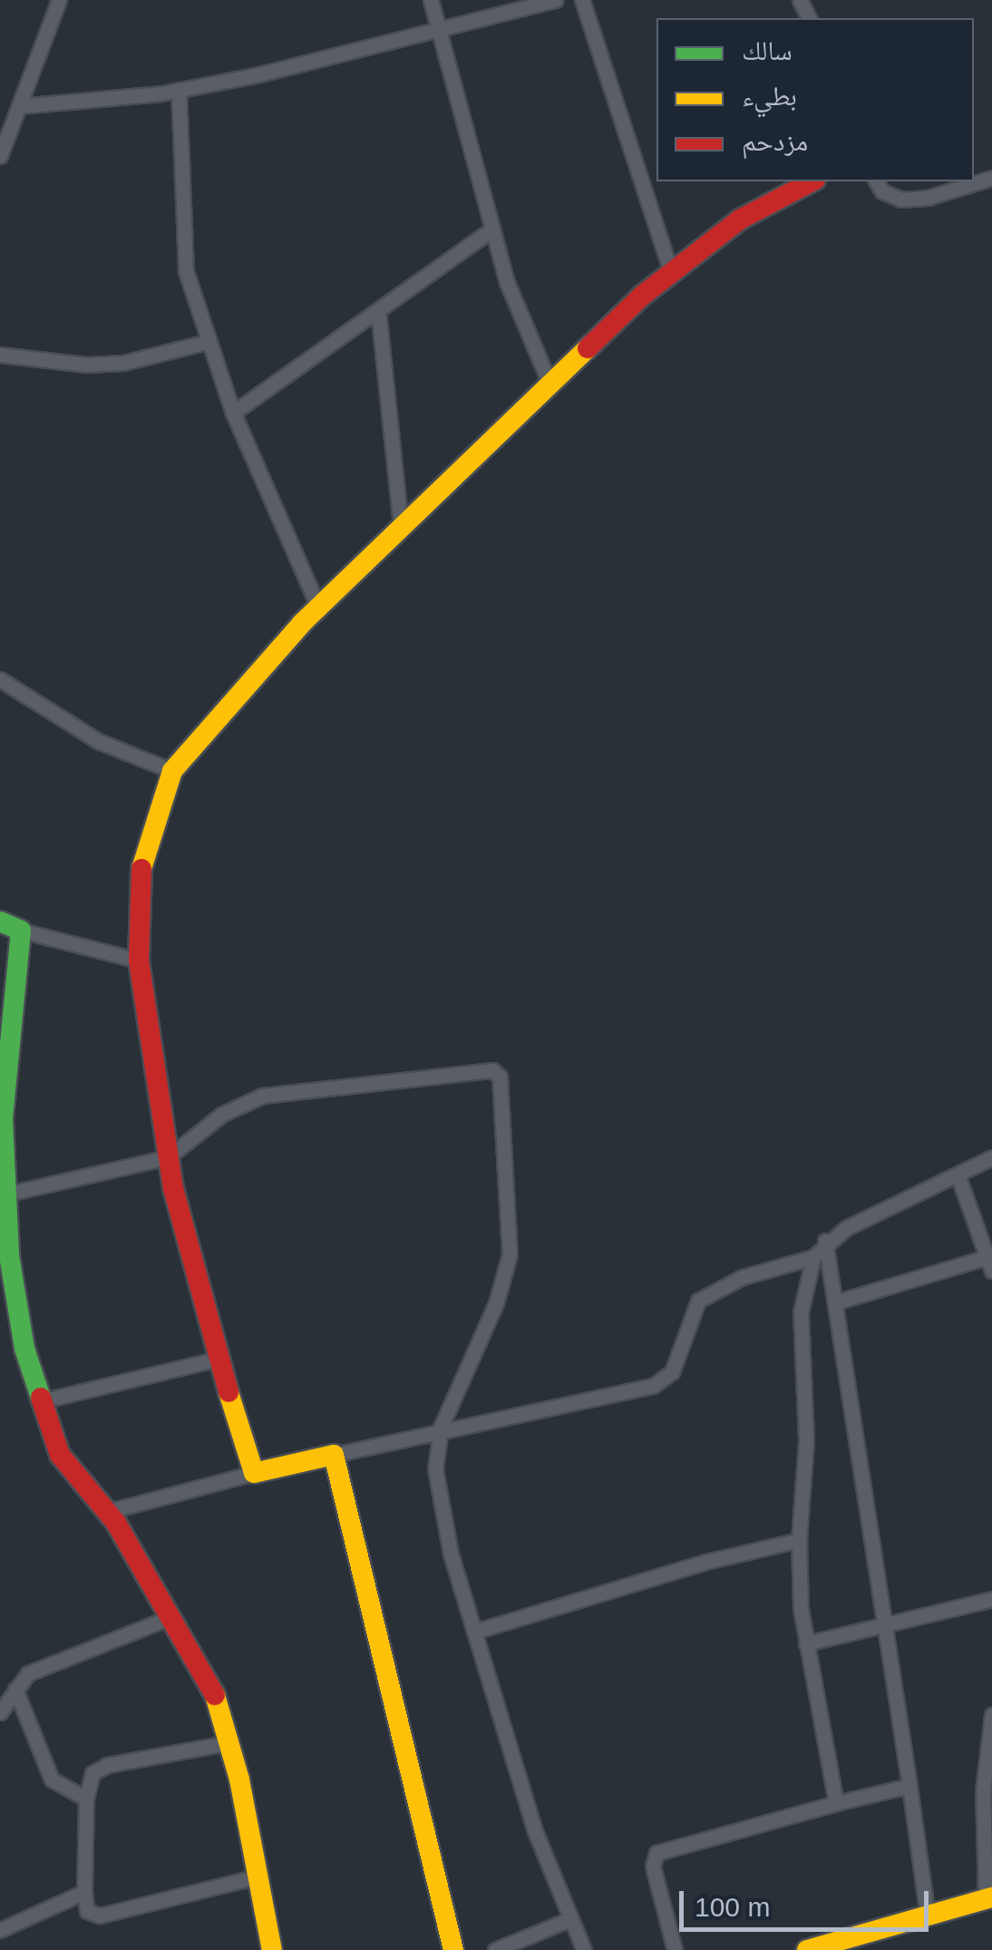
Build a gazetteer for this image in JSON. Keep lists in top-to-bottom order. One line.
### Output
{"legend":["سالك","بطيء","مزدحم"],"scale_bar":"100 m"}
